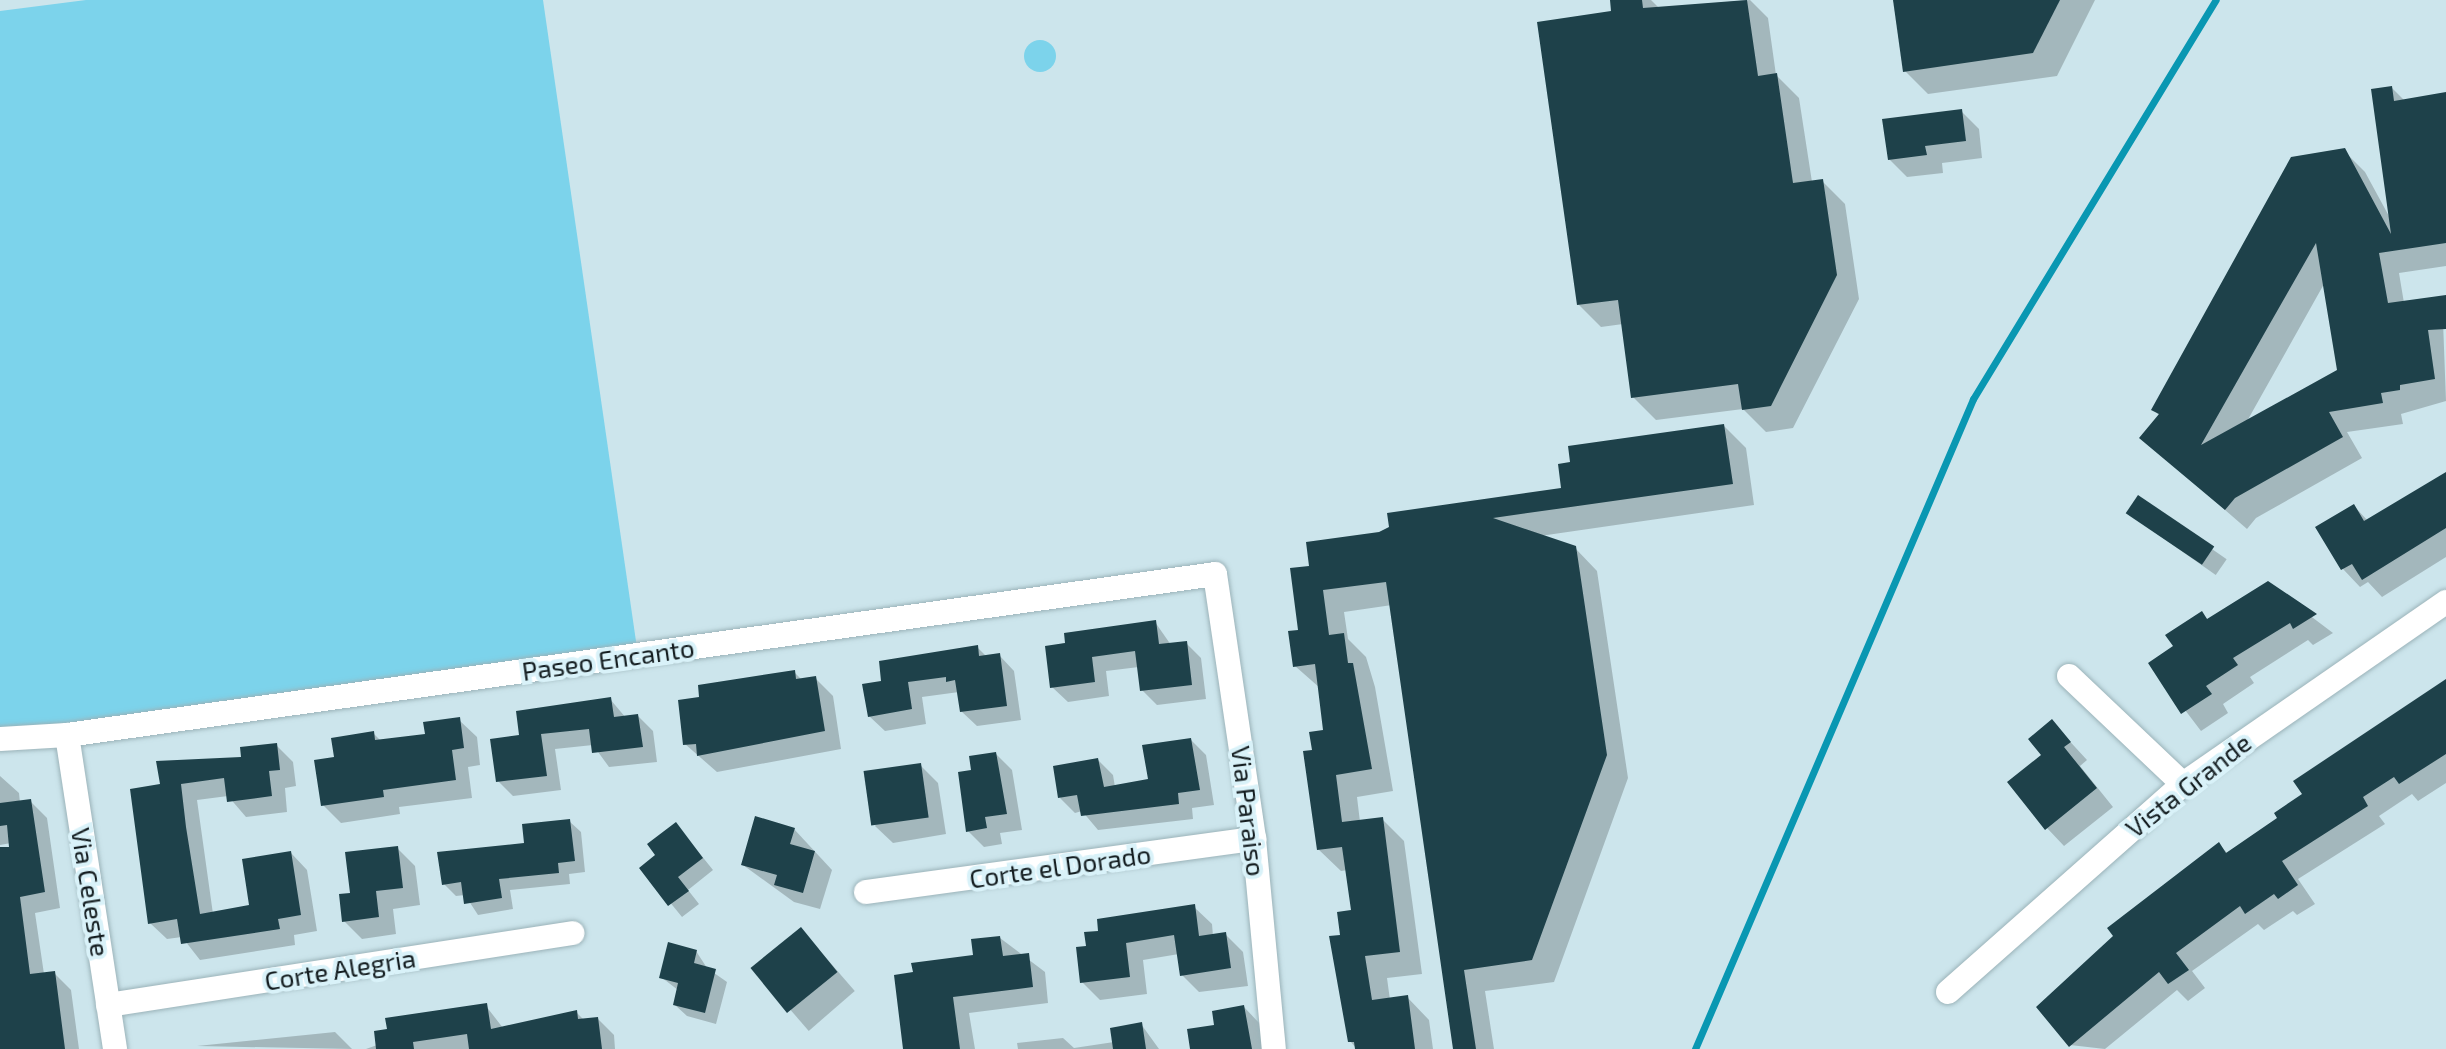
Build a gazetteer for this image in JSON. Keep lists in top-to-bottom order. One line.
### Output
{"streets":{"street":["Paseo Encanto","Vista Grande","Via Paraiso","Corte el Dorado","Via Celeste","Corte Alegria"]},"crossings":[["Paseo Encanto","Via Paraiso"],["Paseo Encanto","Via Celeste"],["Via Paraiso","Corte el Dorado"],["Via Celeste","Corte Alegria"]]}
